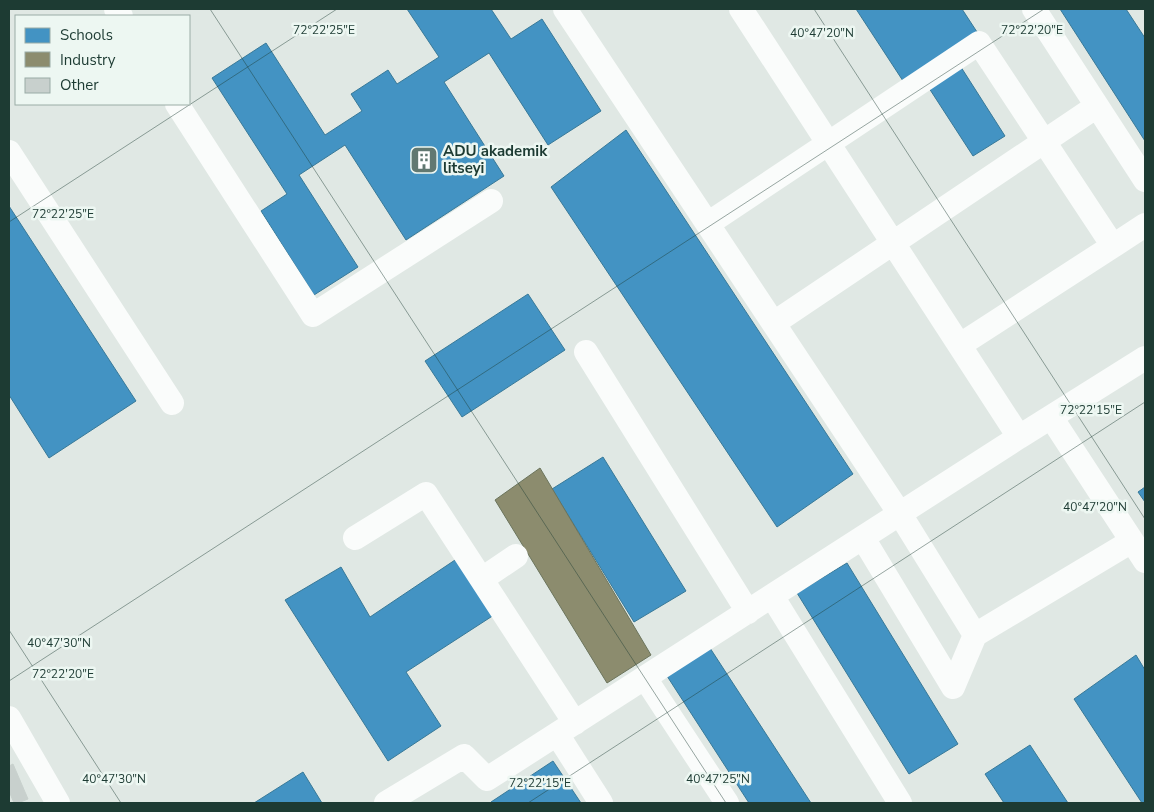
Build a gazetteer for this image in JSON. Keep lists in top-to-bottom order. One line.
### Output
{"places":{"building":["ADU akademik litseyi"]},"legend":["Schools","Industry","Other"],"coordinates":["72°22'25\"E","72°22'20\"E","40°47'20\"N","72°22'15\"E","40°47'30\"N","40°47'25\"N"]}
